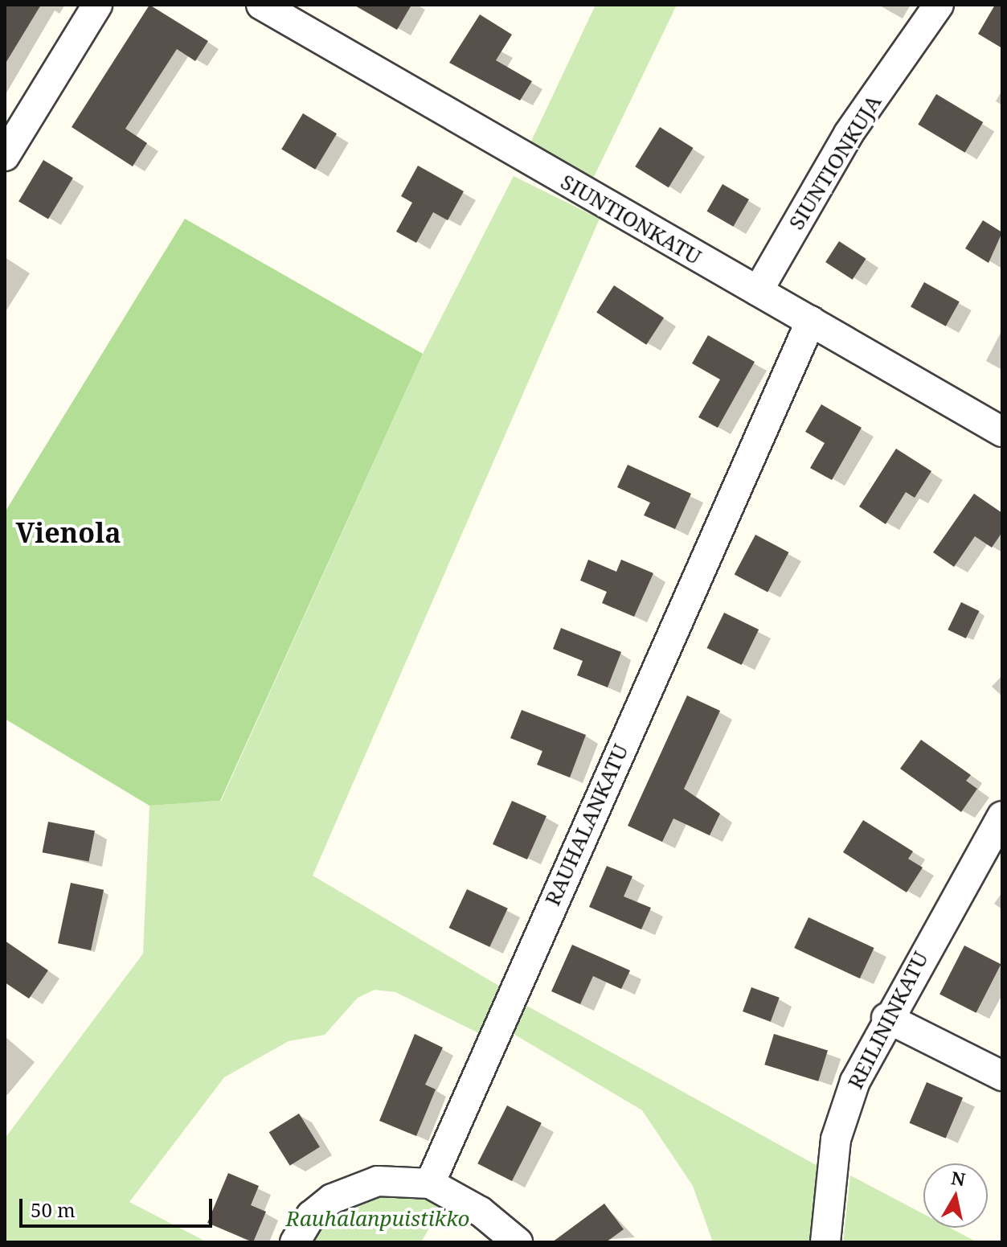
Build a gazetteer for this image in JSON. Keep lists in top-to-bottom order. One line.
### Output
{"streets":{"street":["SIUNTIONKUJA","SIUNTIONKATU","RAUHALANKATU","REILININKATU"]},"crossings":[["SIUNTIONKUJA","SIUNTIONKATU"],["SIUNTIONKATU","RAUHALANKATU"]],"districts":["Vienola"],"parks":["Rauhalanpuistikko"],"scale_bar":"50 m","north":"top"}
